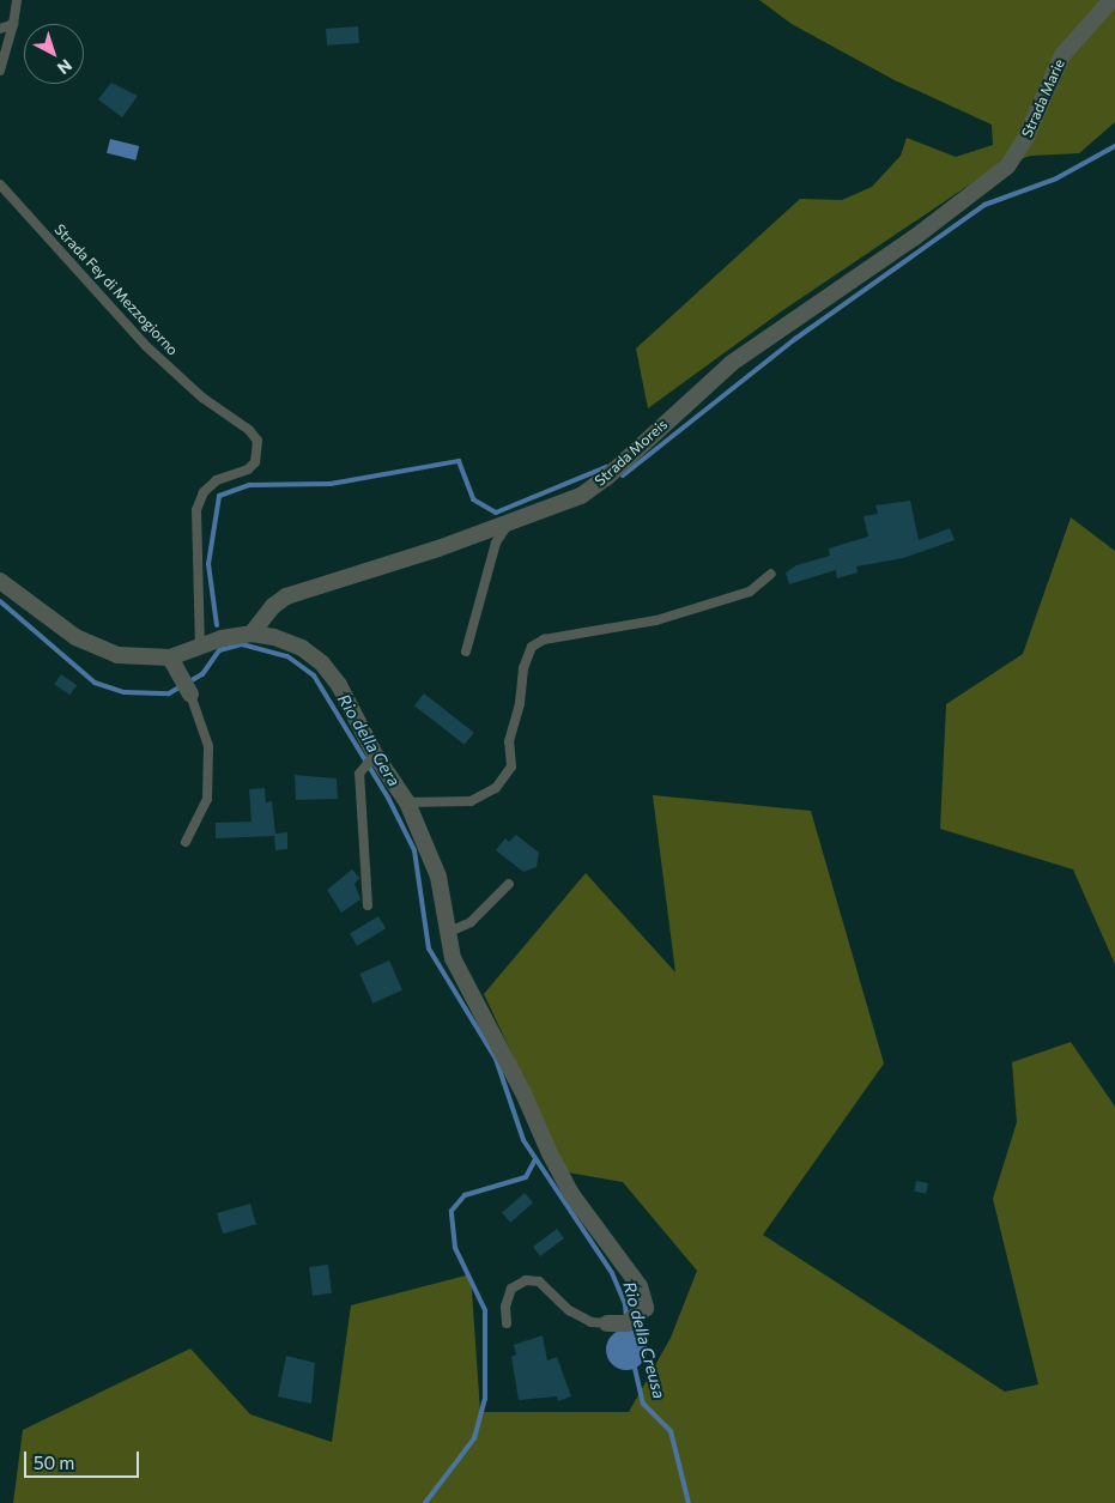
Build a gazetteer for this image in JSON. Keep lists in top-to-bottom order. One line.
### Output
{"streets":{"street":["Strada Marie","Strada Moreis"],"lane":["Strada Fey di Mezzogiorno"]},"crossings":[["Strada Marie","Strada Moreis"]],"water":["Rio della Gera","Rio della Creusa"],"scale_bar":"50 m","north":"bottom right"}
